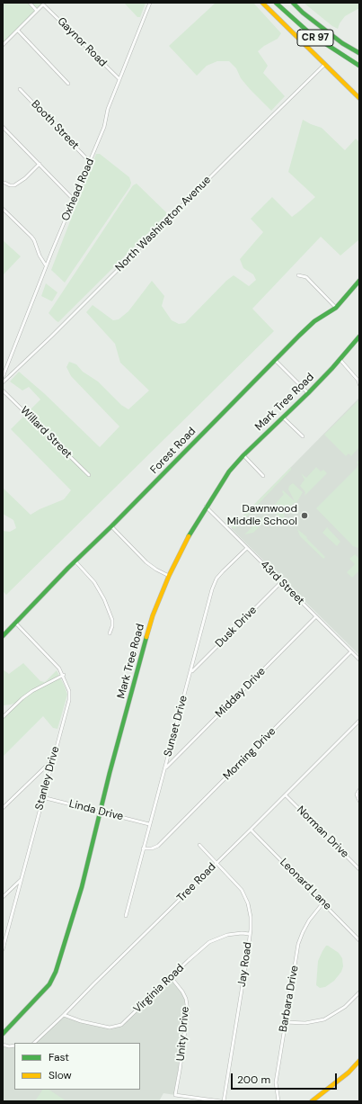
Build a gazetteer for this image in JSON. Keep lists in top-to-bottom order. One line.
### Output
{"streets":{"main road":["CR 97","Mark Tree Road","Forest Road"],"street":["Gaynor Road","Booth Street","Oxhead Road","North Washington Avenue","Willard Street","43rd Street","Dusk Drive","Midday Drive","Sunset Drive","Morning Drive","Stanley Drive","Linda Drive","Norman Drive","Tree Road","Leonard Lane","Jay Road","Virginia Road","Barbara Drive","Unity Drive"]},"crossings":[["Gaynor Road","Oxhead Road"],["Booth Street","Oxhead Road"],["Mark Tree Road","43rd Street"],["Mark Tree Road","Linda Drive"],["Forest Road","Stanley Drive"],["43rd Street","Dusk Drive"],["43rd Street","Midday Drive"],["43rd Street","Sunset Drive"],["43rd Street","Morning Drive"],["Dusk Drive","Sunset Drive"],["Midday Drive","Sunset Drive"],["Sunset Drive","Morning Drive"],["Sunset Drive","Linda Drive"],["Stanley Drive","Linda Drive"],["Norman Drive","Tree Road"],["Tree Road","Leonard Lane"],["Tree Road","Jay Road"],["Tree Road","Virginia Road"],["Leonard Lane","Barbara Drive"],["Jay Road","Virginia Road"],["Virginia Road","Unity Drive"]],"places":["Dawnwood Middle School"],"legend":["Fast","Slow"],"scale_bar":"200 m"}
